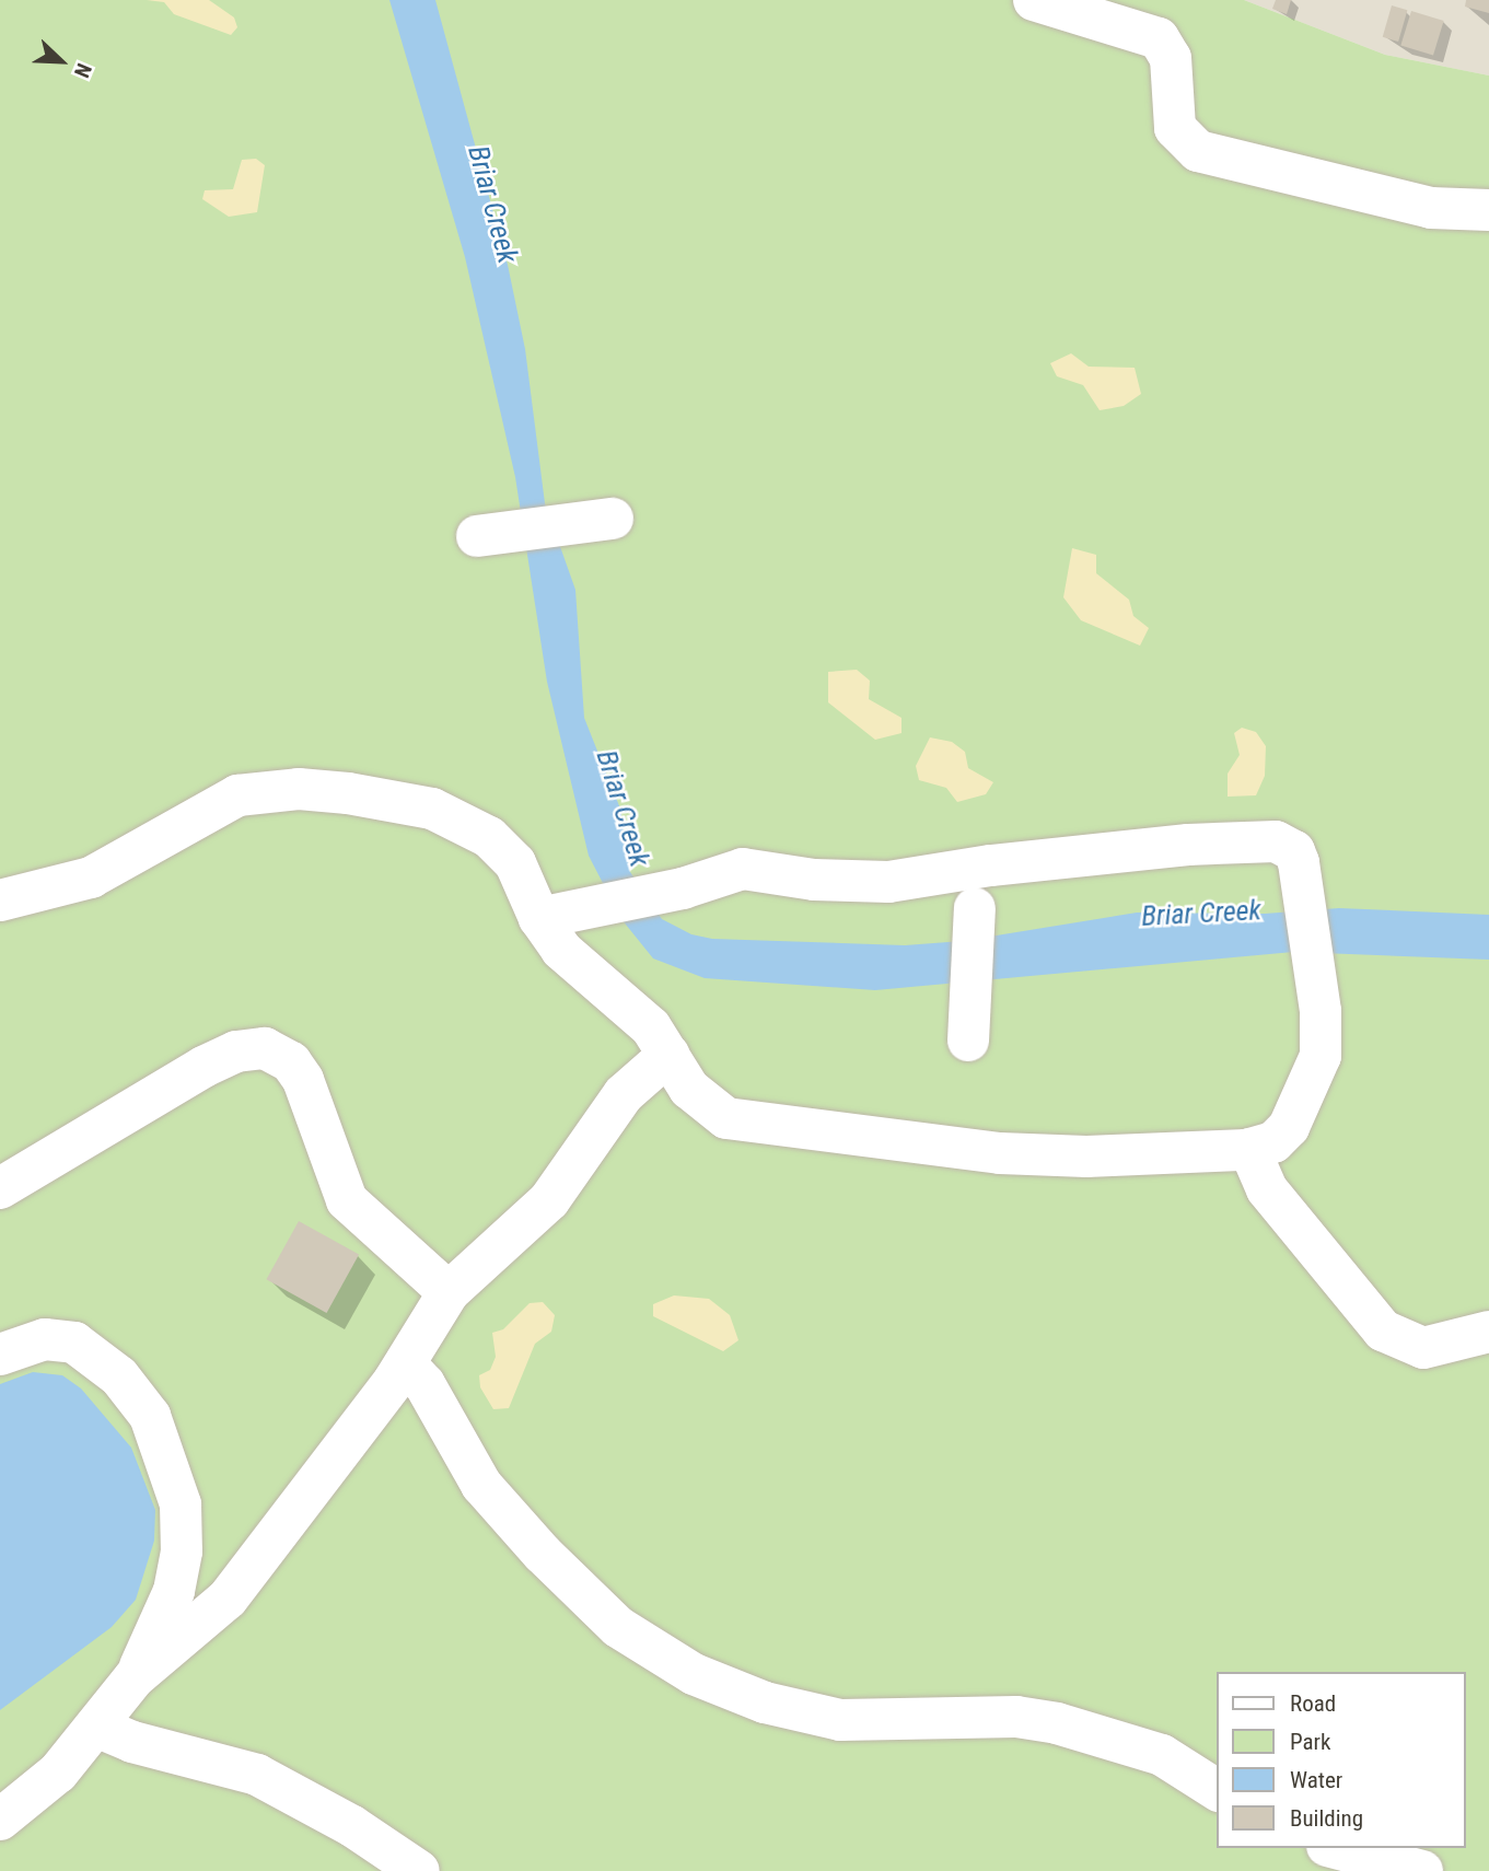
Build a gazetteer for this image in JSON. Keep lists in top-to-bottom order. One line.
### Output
{"water":["Briar Creek"],"legend":["Road","Park","Water","Building"],"north":"bottom right"}
